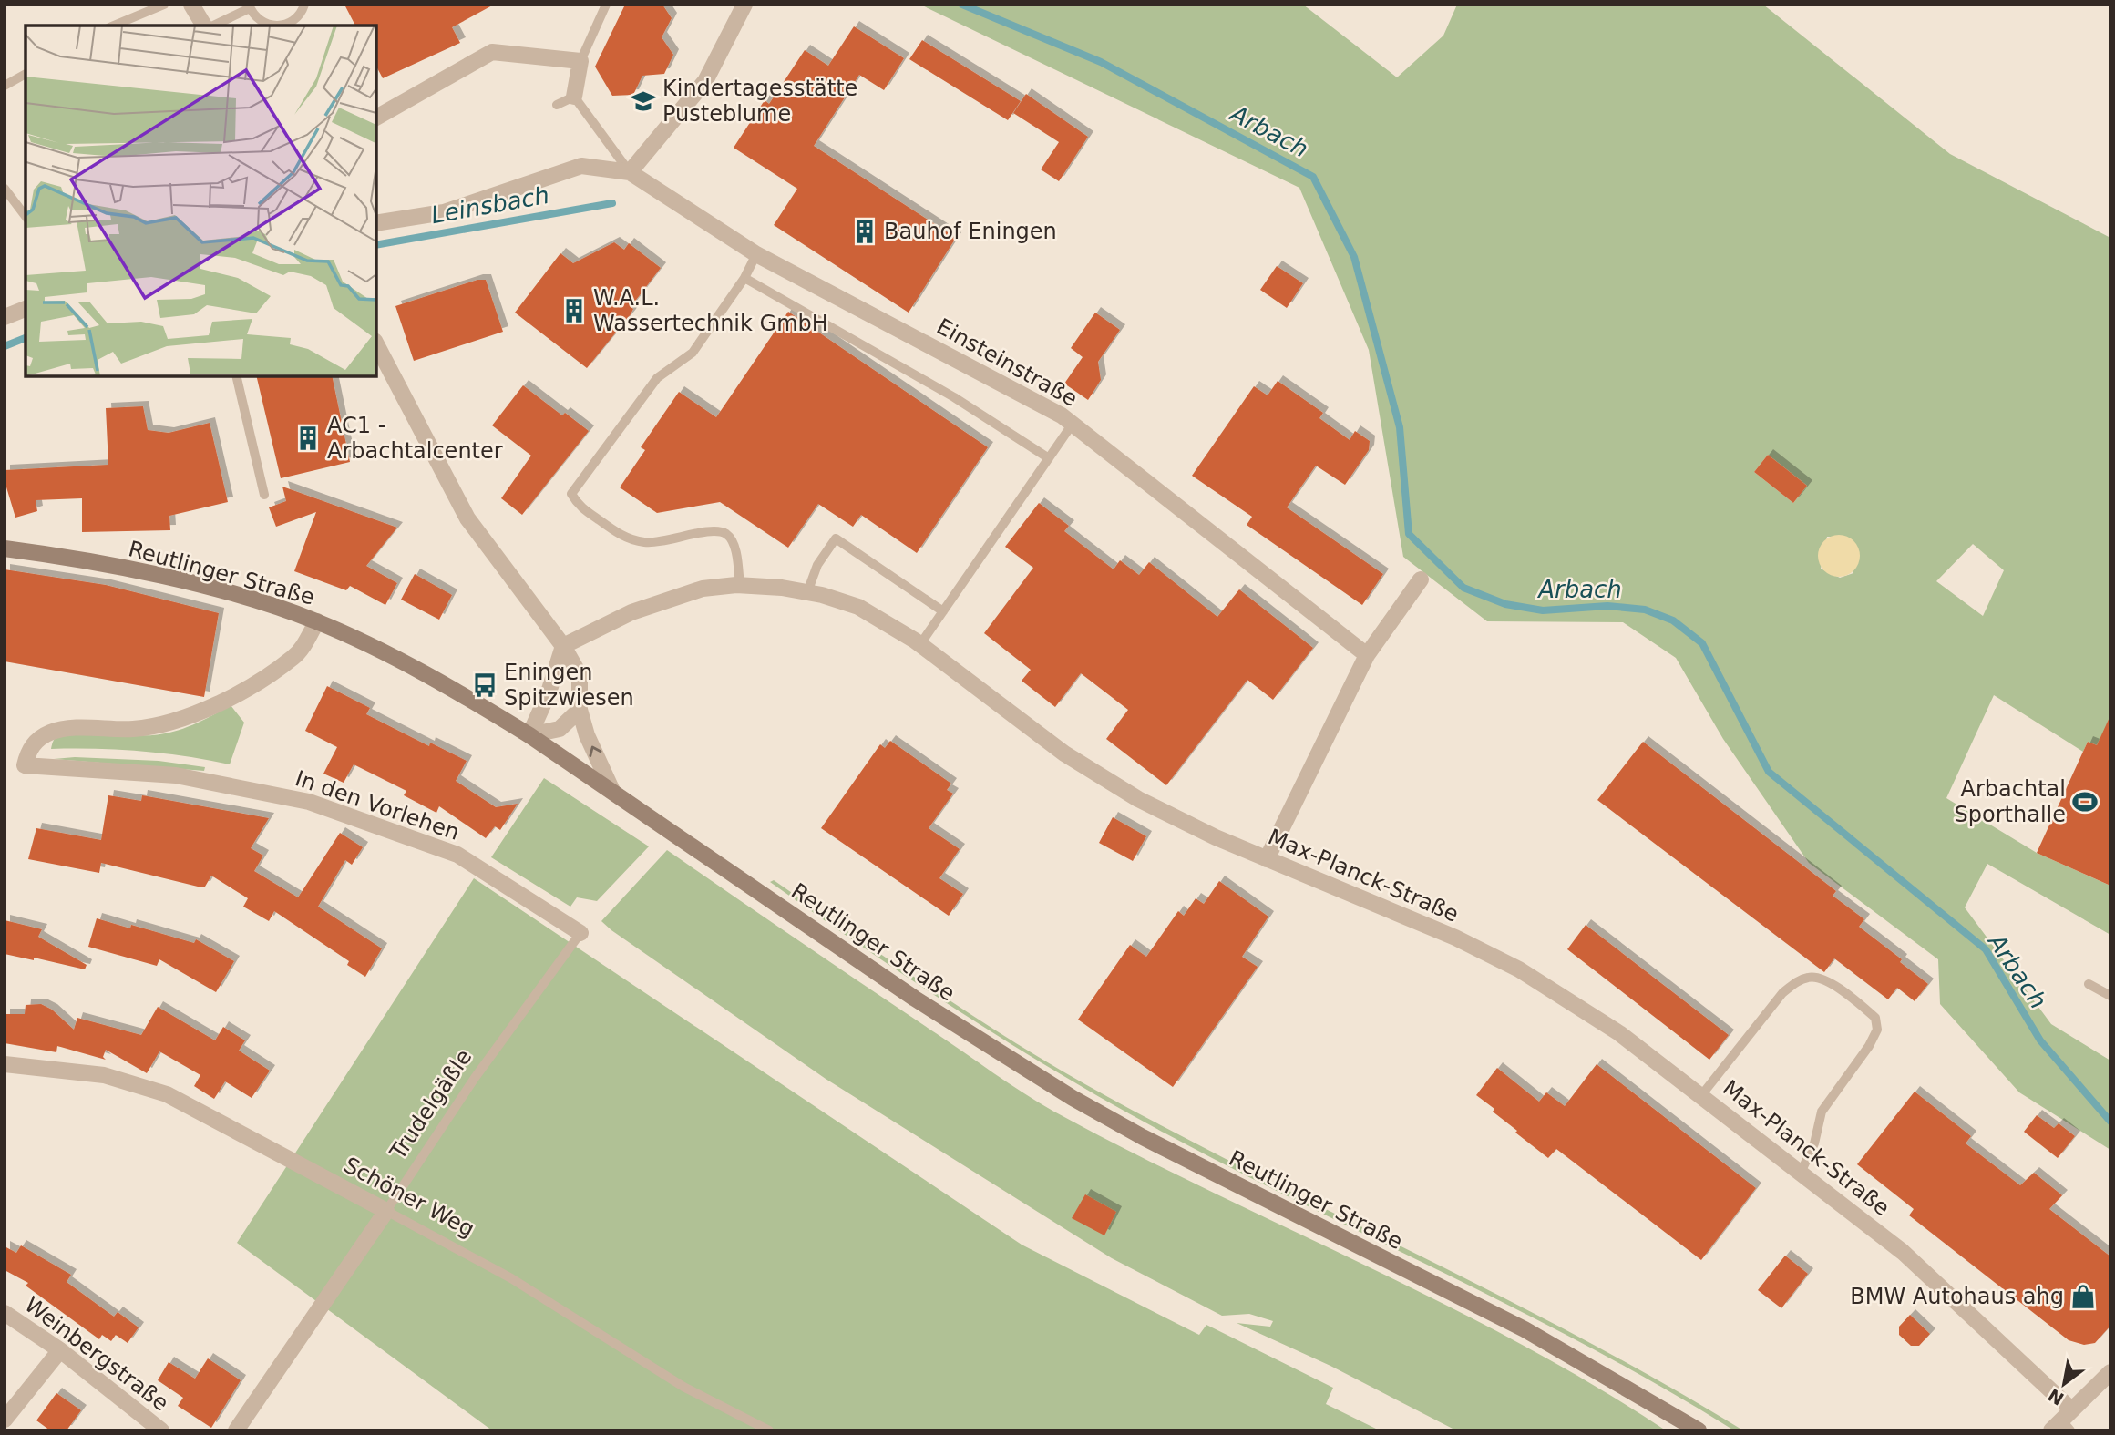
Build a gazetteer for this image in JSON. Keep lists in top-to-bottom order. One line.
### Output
{"streets":{"main road":["Reutlinger Straße"],"street":["Einsteinstraße","In den Vorlehen","Max-Planck-Straße","Trudelgäßle","Schöner Weg","Weinbergstraße"]},"crossings":[["Reutlinger Straße","In den Vorlehen"],["In den Vorlehen","Trudelgäßle"],["Trudelgäßle","Schöner Weg"]],"water":["Arbach","Leinsbach"],"places":{"school or university":["Kindertagesstätte Pusteblume"],"building":["Bauhof Eningen","W.A.L. Wassertechnik GmbH","AC1 - Arbachtalcenter"],"bus stop":["Eningen Spitzwiesen"],"sports":["Arbachtal Sporthalle"],"shop":["BMW Autohaus ahg"]},"north":"bottom left"}
